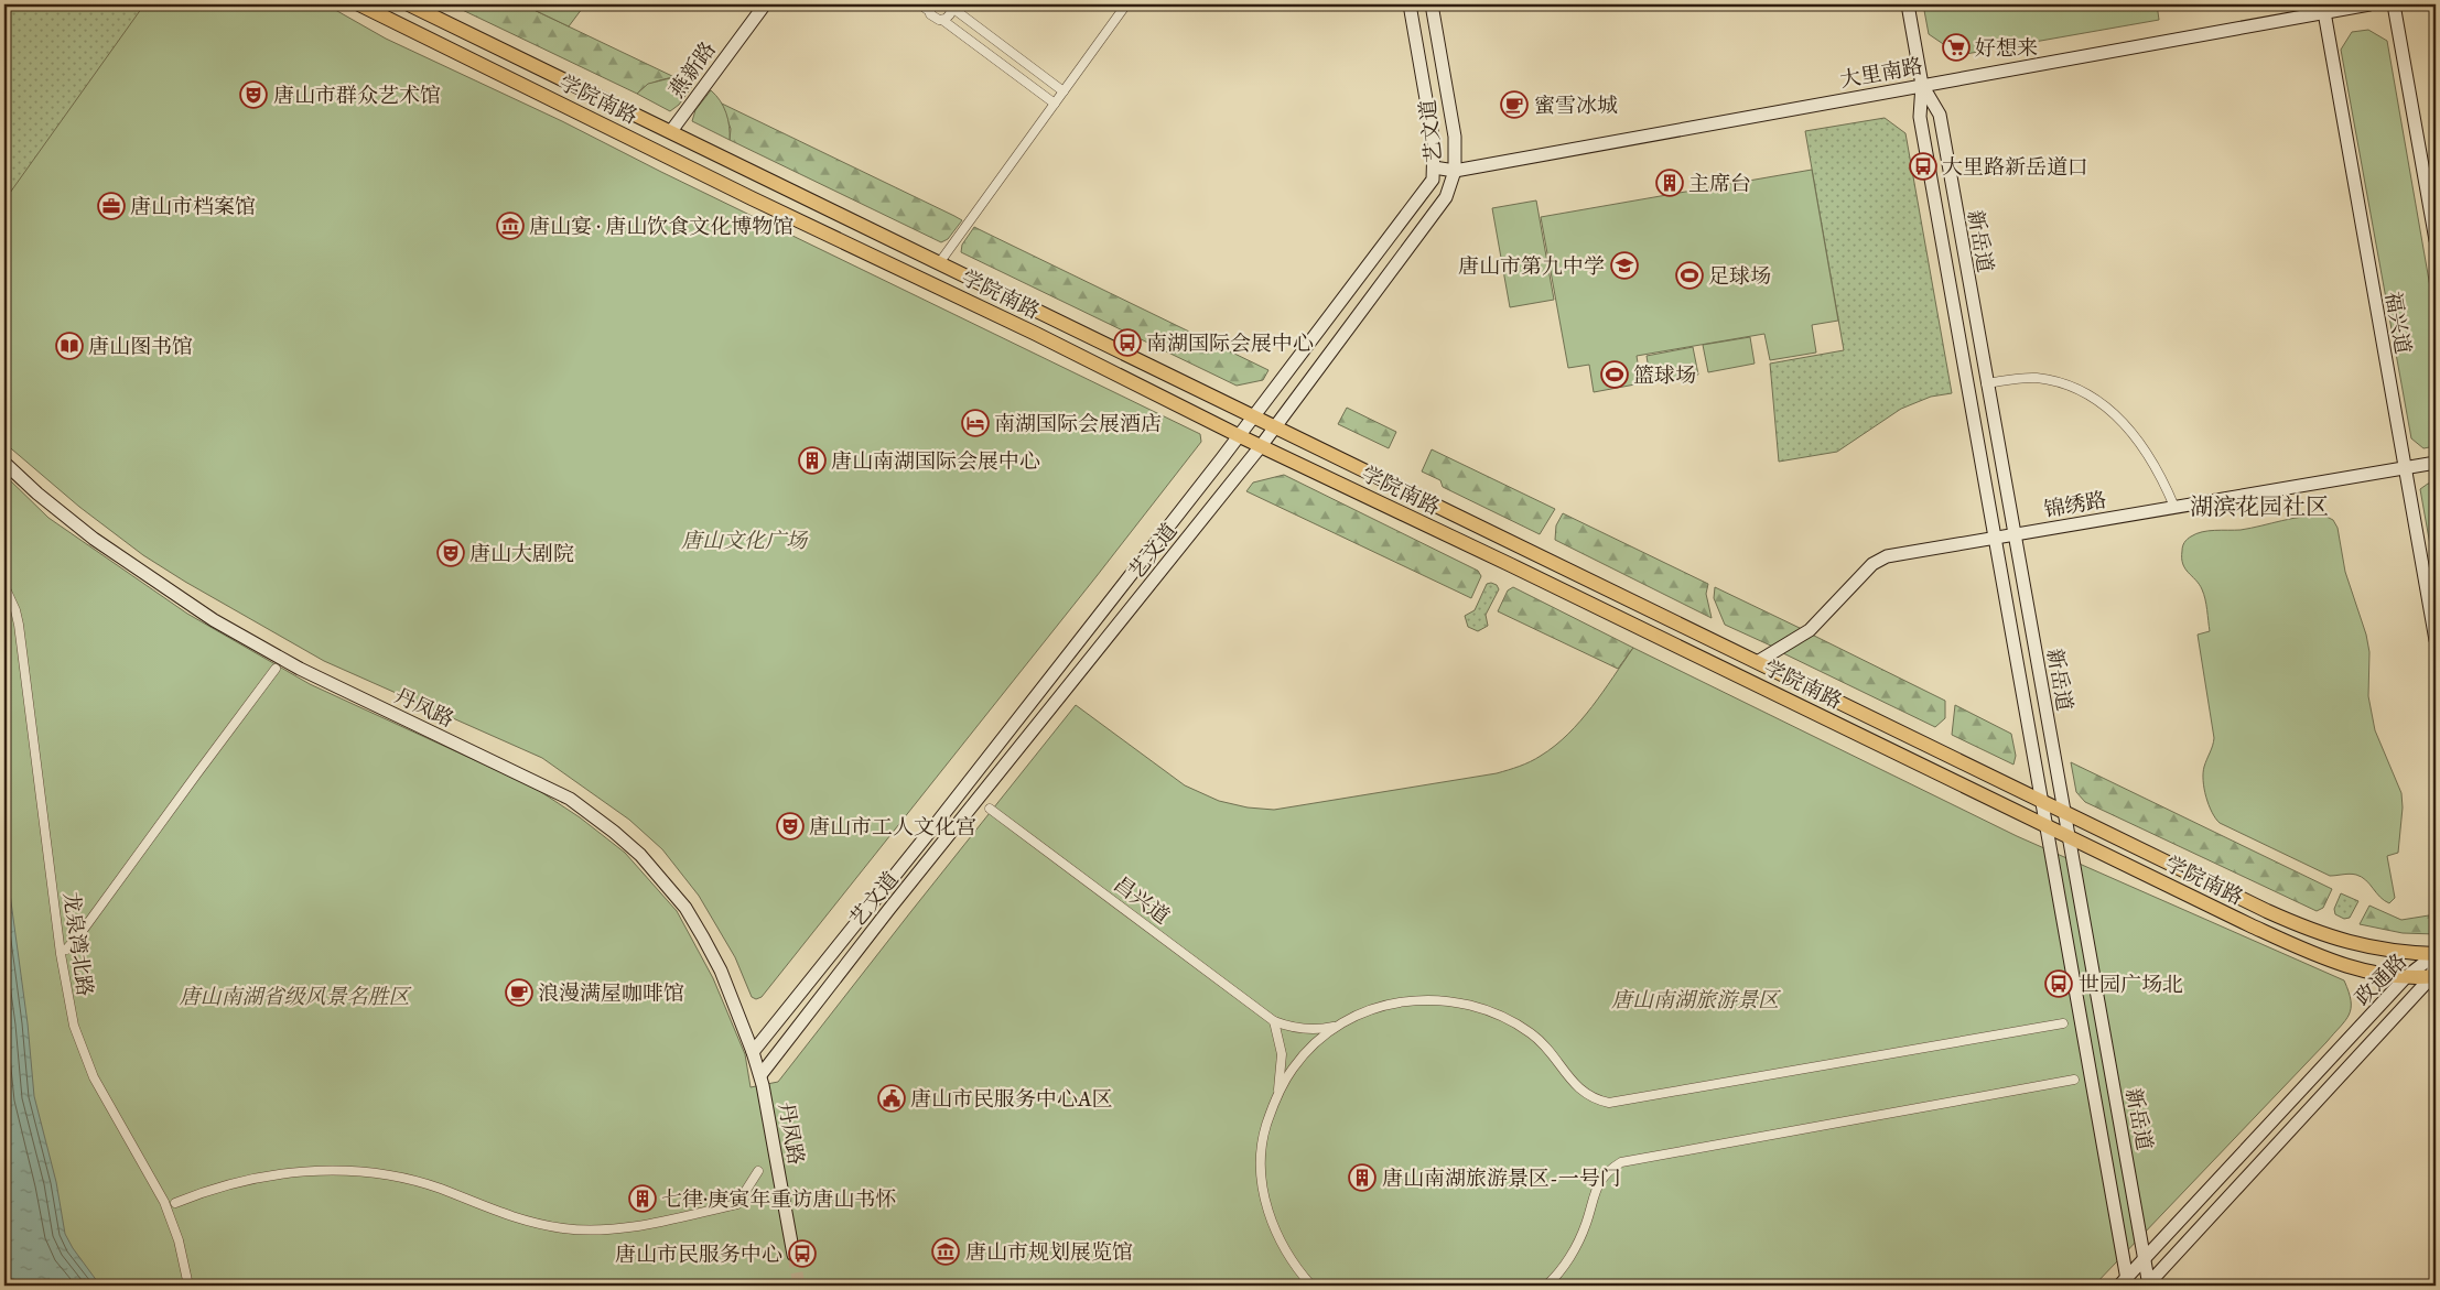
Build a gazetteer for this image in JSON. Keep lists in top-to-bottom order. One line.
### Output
{"streets":{"main road":["燕新路","大里南路","学院南路","艺文道","新岳道","福兴道","锦绣路","丹凤路","政通路"],"street":["昌兴道","龙泉湾北路"]},"crossings":[["燕新路","学院南路"],["大里南路","艺文道"],["大里南路","新岳道"],["大里南路","福兴道"],["学院南路","艺文道"],["学院南路","新岳道"],["学院南路","锦绣路"],["学院南路","政通路"],["艺文道","丹凤路"],["新岳道","锦绣路"],["新岳道","政通路"],["福兴道","锦绣路"]],"districts":["湖滨花园社区"],"parks":["唐山文化广场","唐山南湖省级风景名胜区","唐山南湖旅游景区"],"places":{"supermarket":["好想来"],"theatre":["唐山市群众艺术馆","唐山大剧院","唐山市工人文化宫"],"cafe":["蜜雪冰城","浪漫满屋咖啡馆"],"bus stop":["大里路新岳道口","南湖国际会展中心","世园广场北","唐山市民服务中心"],"building":["主席台","唐山南湖国际会展中心","唐山南湖旅游景区-一号门","七律·庚寅年重访唐山书怀"],"office":["唐山市档案馆"],"museum":["唐山宴 · 唐山饮食文化博物馆","唐山市规划展览馆"],"school or university":["唐山市第九中学"],"sports":["足球场","篮球场"],"library":["唐山图书馆"],"hotel":["南湖国际会展酒店"],"public building":["唐山市民服务中心A区"]}}
